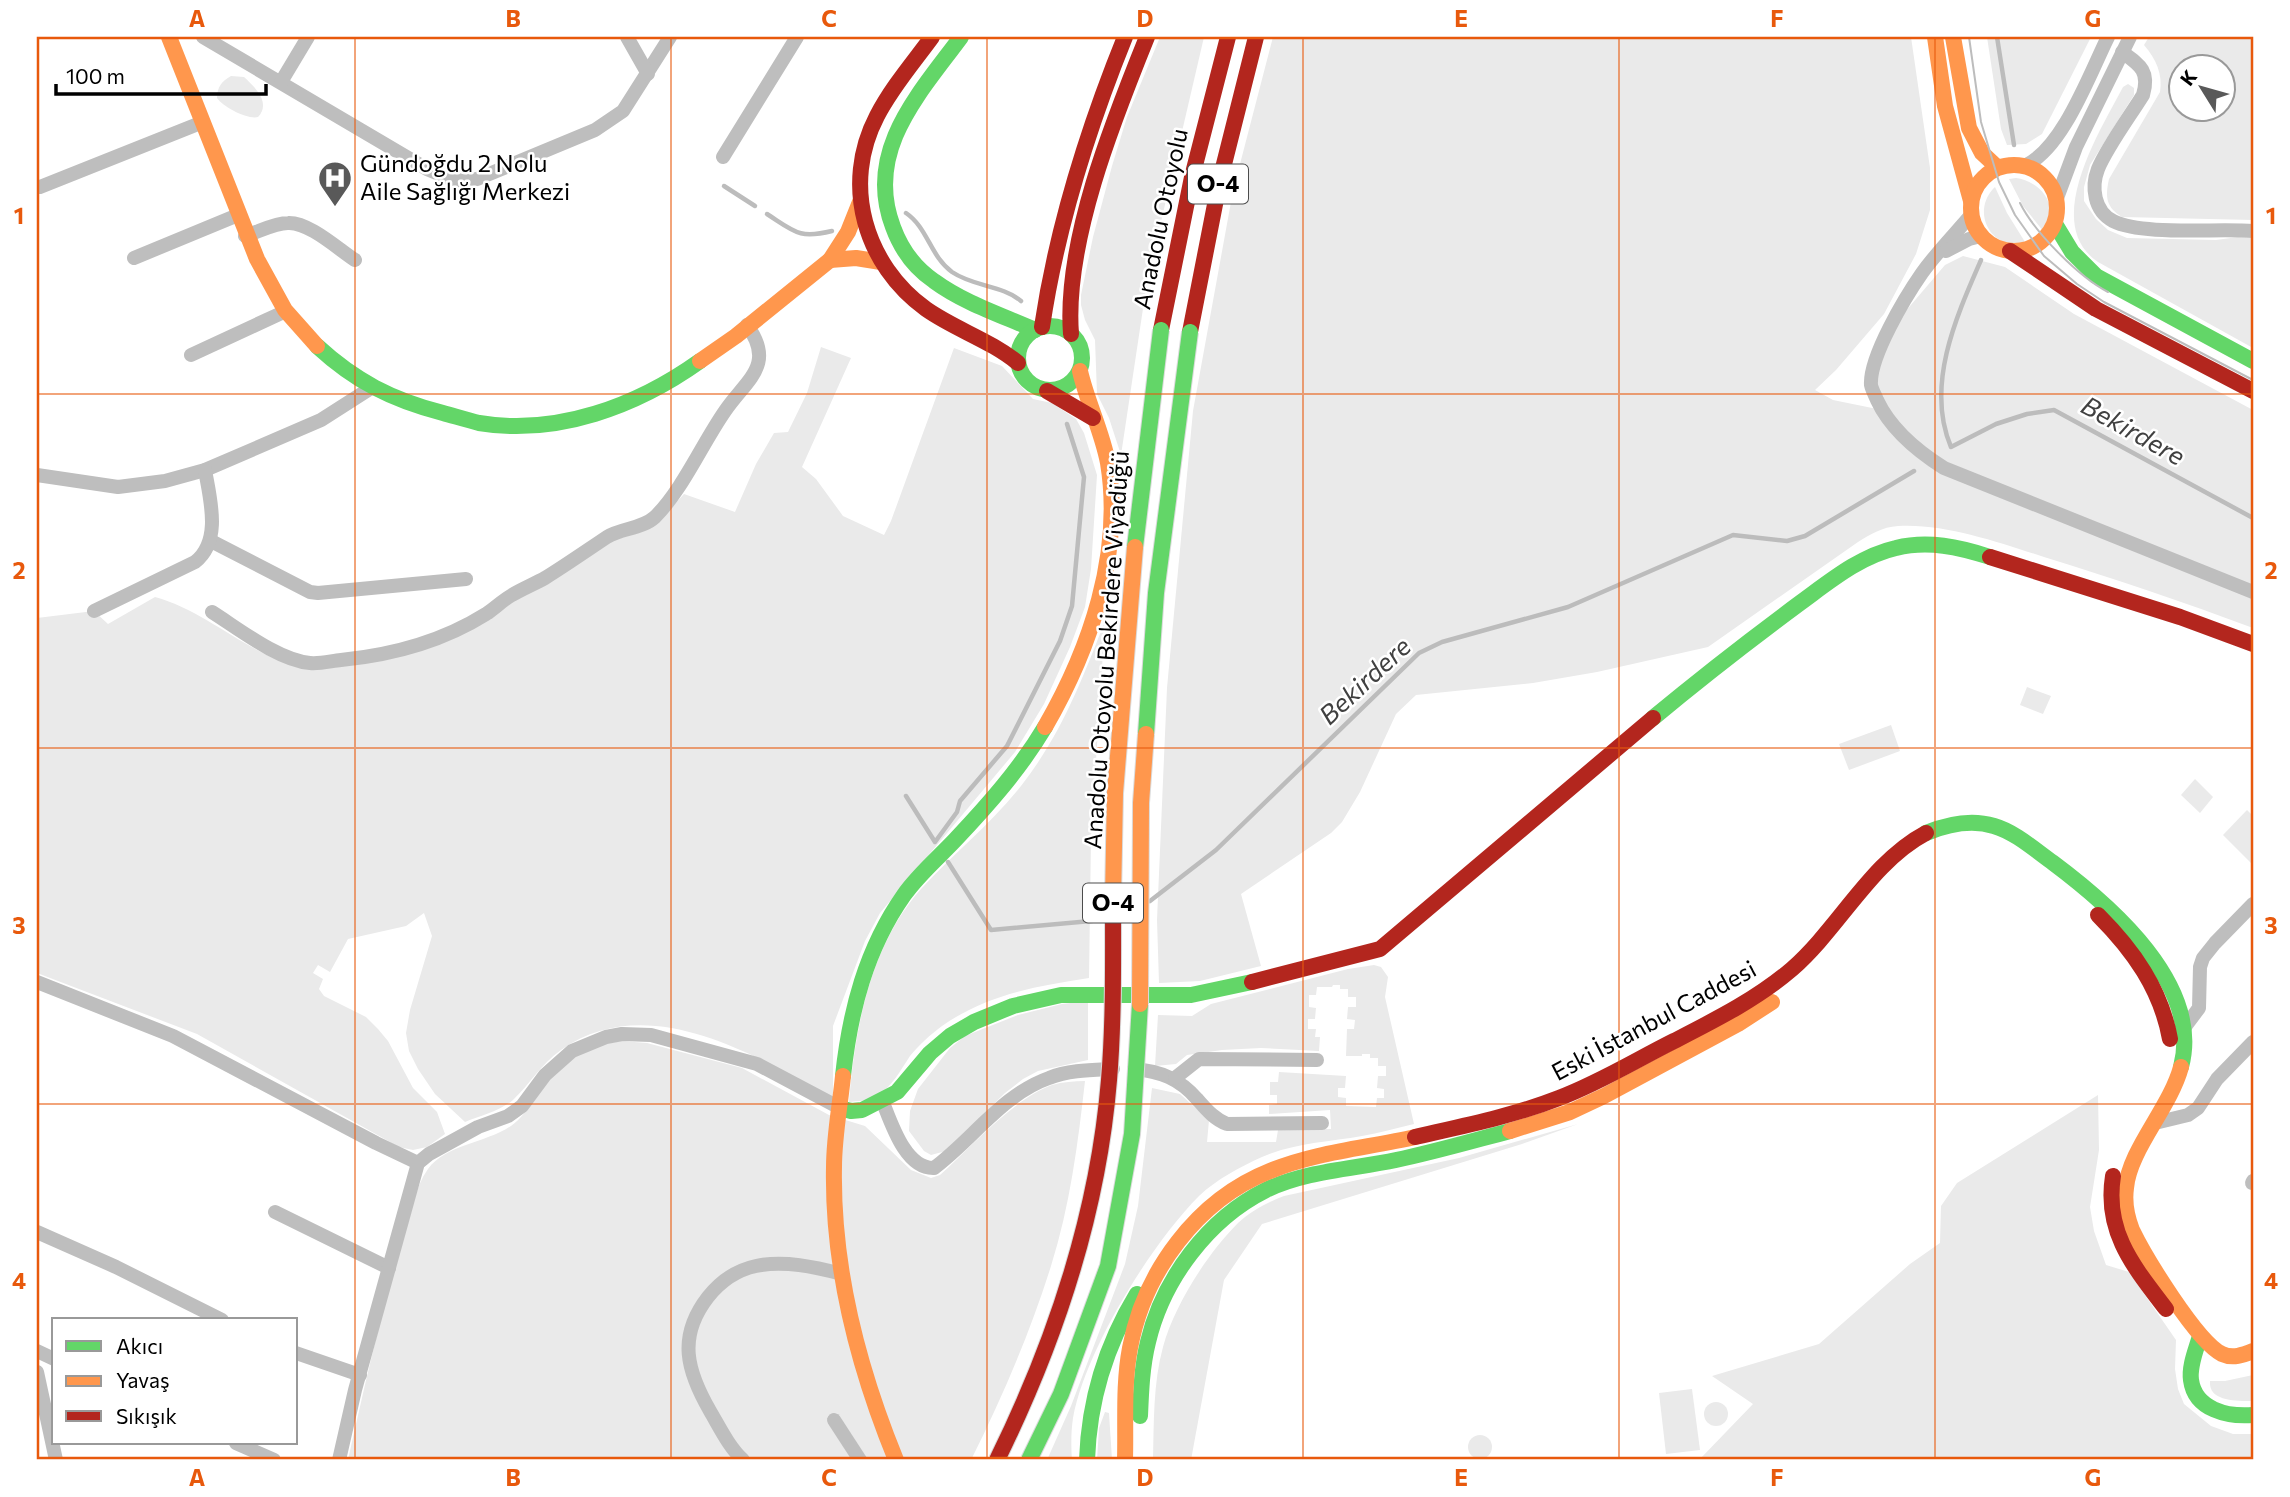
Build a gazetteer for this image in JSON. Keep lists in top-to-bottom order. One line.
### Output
{"streets":{"main road":["O-4","Anadolu Otoyolu","Anadolu Otoyolu Bekirdere Viyadüğü","Eski İstanbul Caddesi"]},"crossings":[["Anadolu Otoyolu","Anadolu Otoyolu Bekirdere Viyadüğü"]],"water":["Bekirdere"],"places":{"hospital":["Gündoğdu 2 Nolu Aile Sağlığı Merkezi"]},"legend":["Akıcı","Yavaş","Sıkışık"],"scale_bar":"100 m","north":"top left","grid":{"columns":["A","B","C","D","E","F","G"],"rows":["1","2","3","4"]}}
